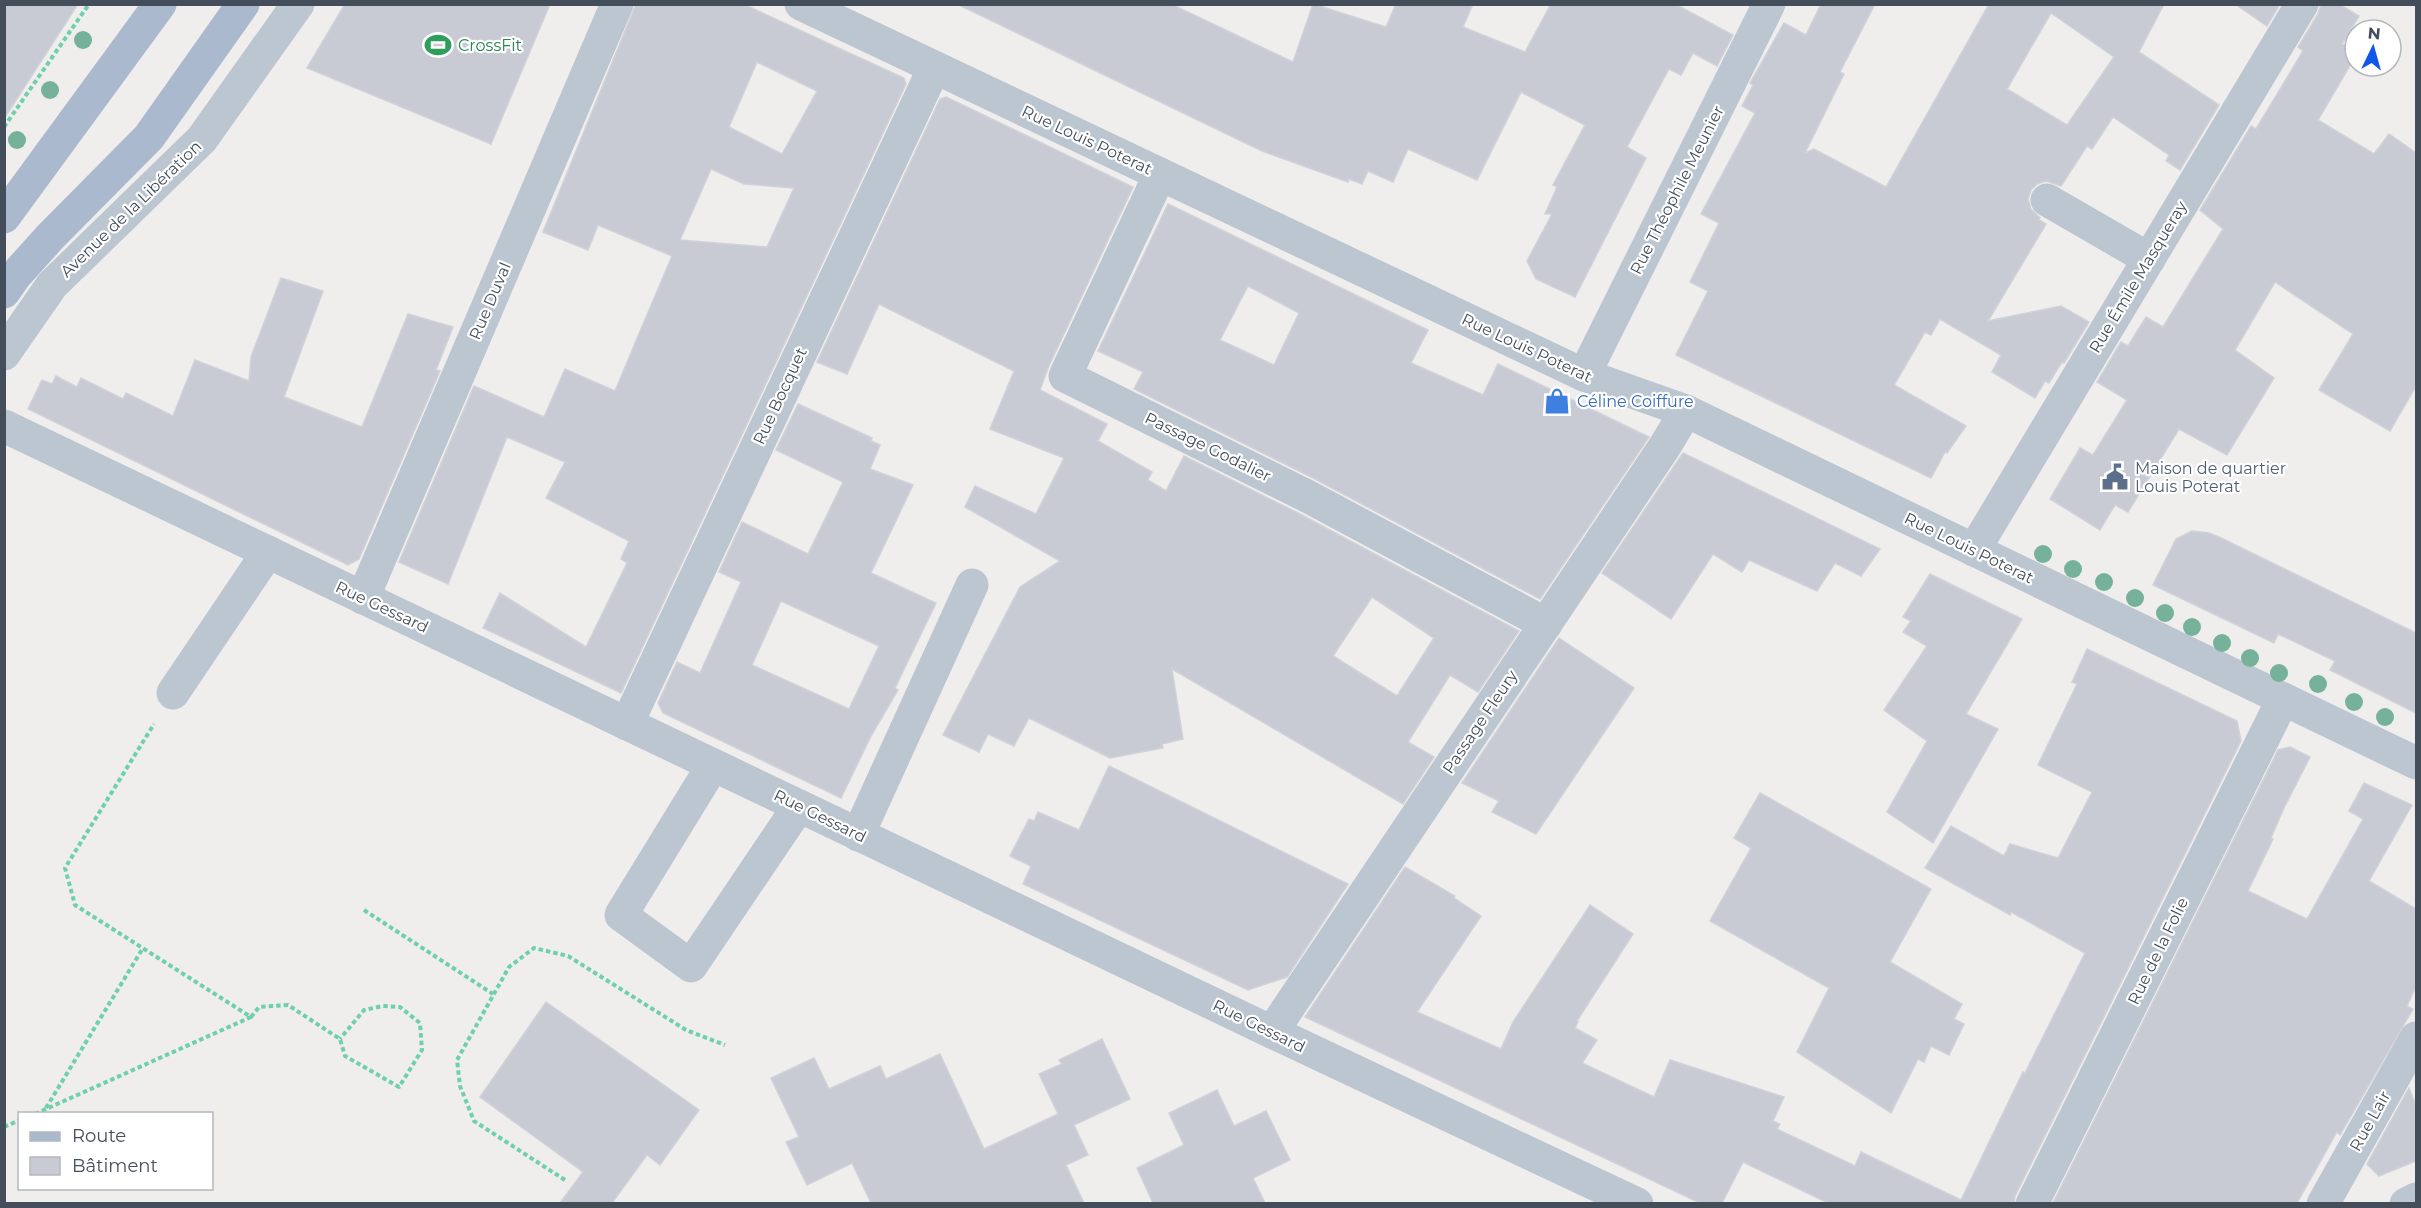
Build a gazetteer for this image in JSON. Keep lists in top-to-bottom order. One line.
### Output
{"streets":{"street":["Rue Louis Poterat","Rue Théophile Meunier","Avenue de la Libération","Rue Émile Masqueray","Rue Duval","Rue Bocquet","Passage Godalier","Rue Gessard","Passage Fleury","Rue de la Folie","Rue Lair"]},"crossings":[["Rue Louis Poterat","Rue Théophile Meunier"],["Rue Louis Poterat","Rue Émile Masqueray"],["Rue Louis Poterat","Rue Bocquet"],["Rue Louis Poterat","Passage Godalier"],["Rue Louis Poterat","Passage Fleury"],["Rue Louis Poterat","Rue de la Folie"],["Rue Duval","Rue Gessard"],["Rue Bocquet","Rue Gessard"],["Passage Godalier","Passage Fleury"],["Rue Gessard","Passage Fleury"]],"places":{"sports":["CrossFit"],"shop":["Céline Coiffure"],"public building":["Maison de quartier Louis Poterat"]},"legend":["Route","Bâtiment"],"north":"top"}
